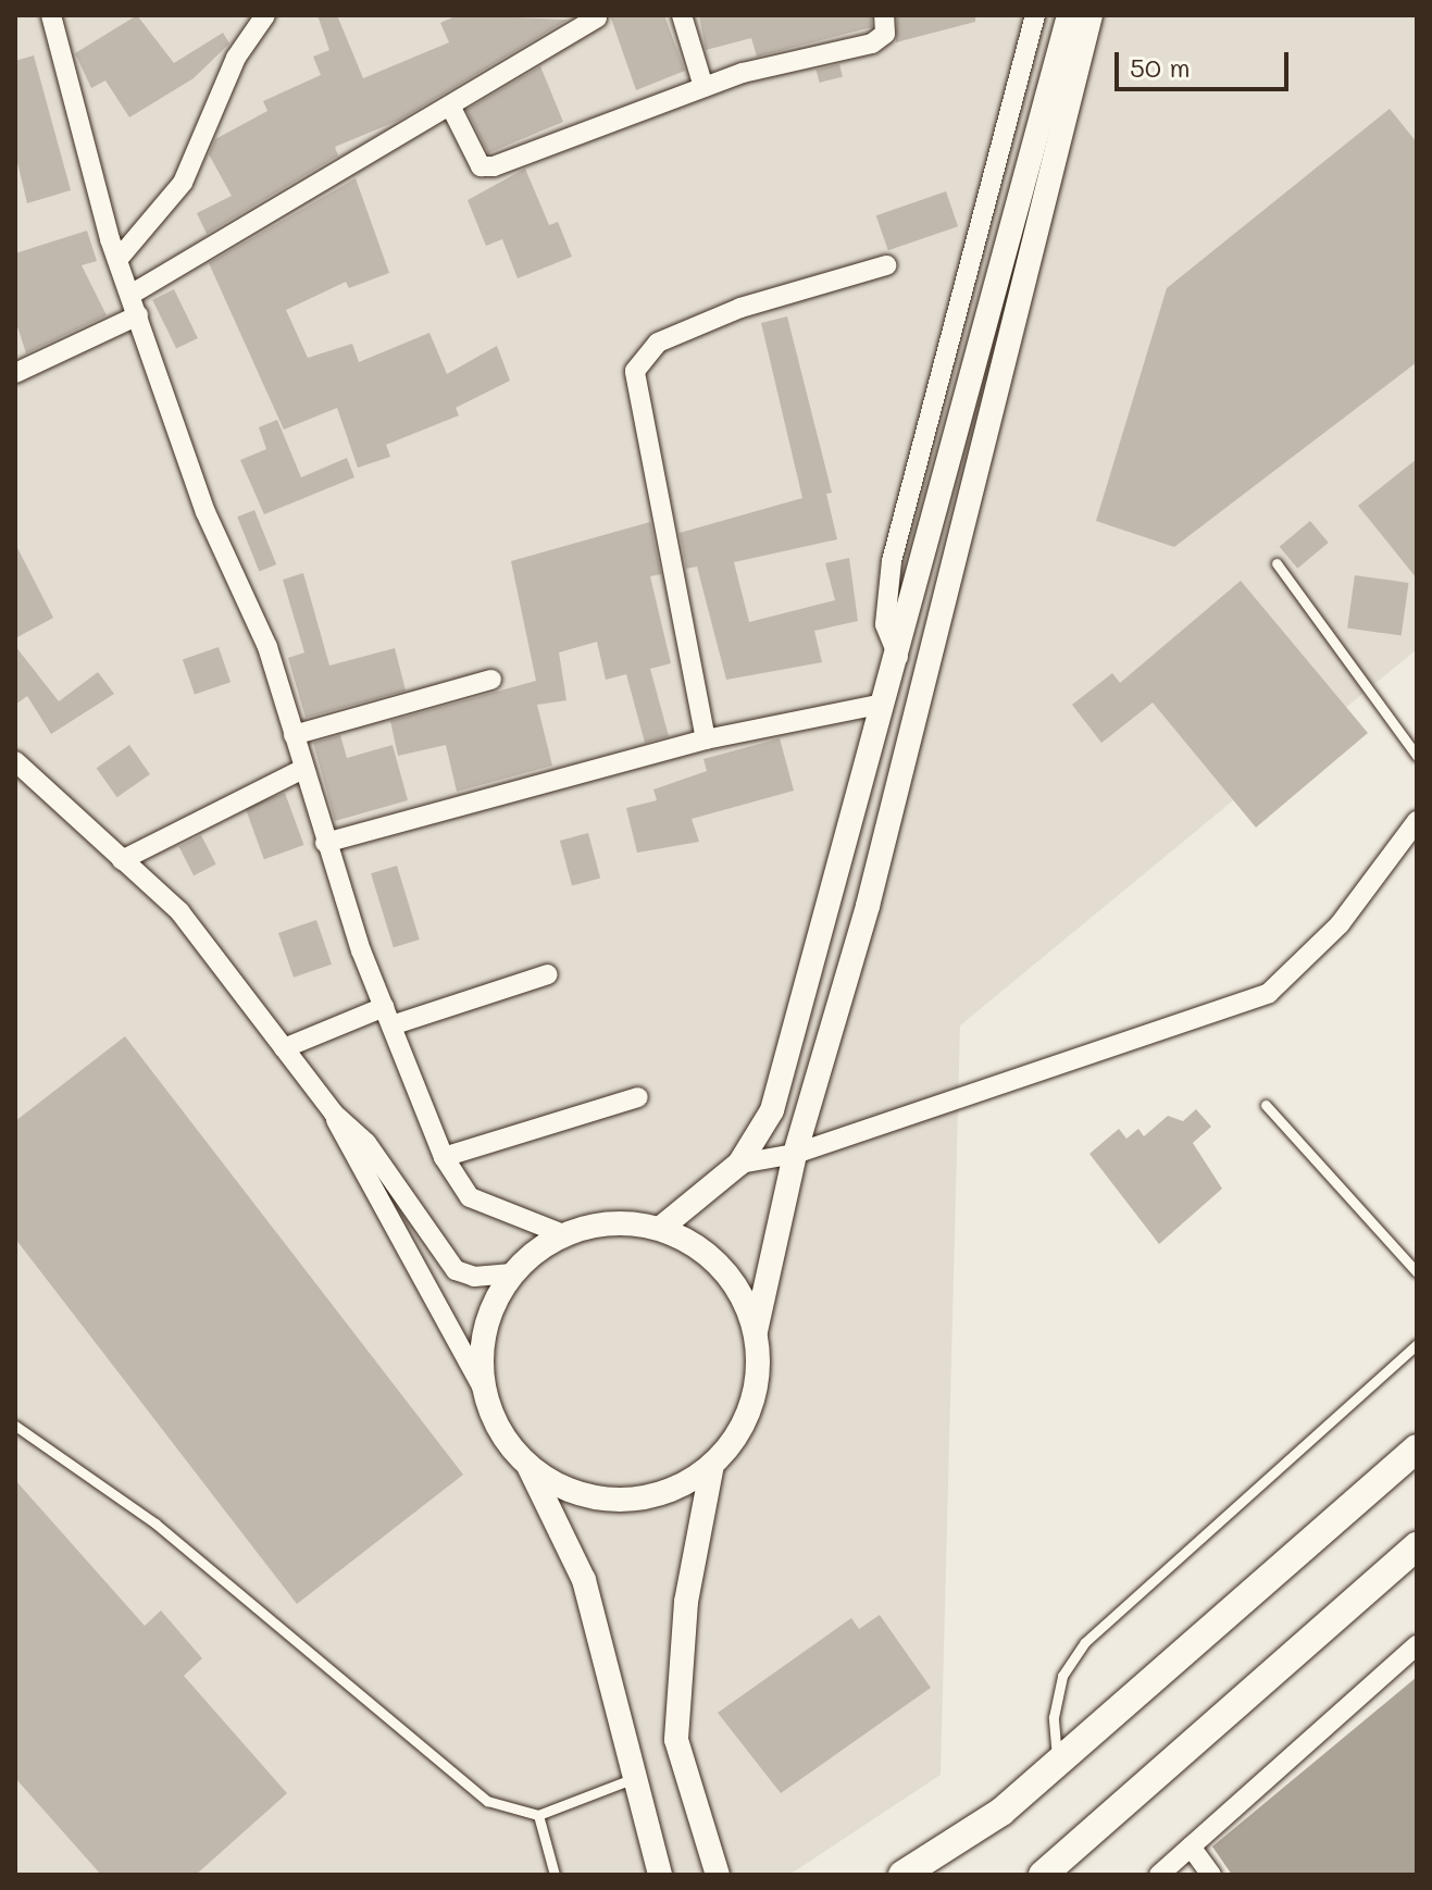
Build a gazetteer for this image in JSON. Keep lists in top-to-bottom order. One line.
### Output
{"scale_bar":"50 m"}
